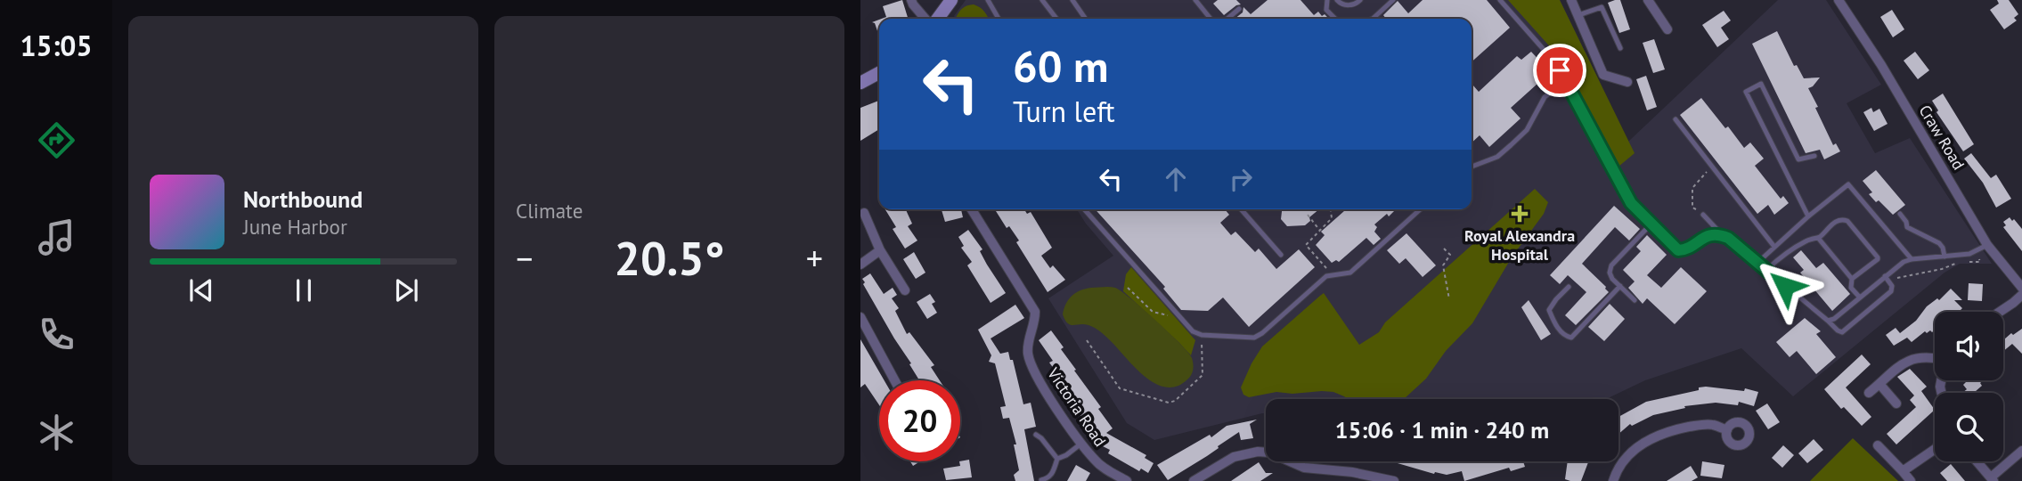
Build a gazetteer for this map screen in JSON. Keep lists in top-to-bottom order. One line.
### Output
{"streets":{"street":["Craw Road","Victoria Road"]},"places":{"health":["Royal Alexandra Hospital"]},"page":{"tabs":"15:05","tile":"Climate","turn":["60 m","Turn left"],"song":["Northbound","June Harbor"],"heat":["−","20.5°","+"],"limit":"20","trip":"15:06 · 1 min · 240 m"}}
